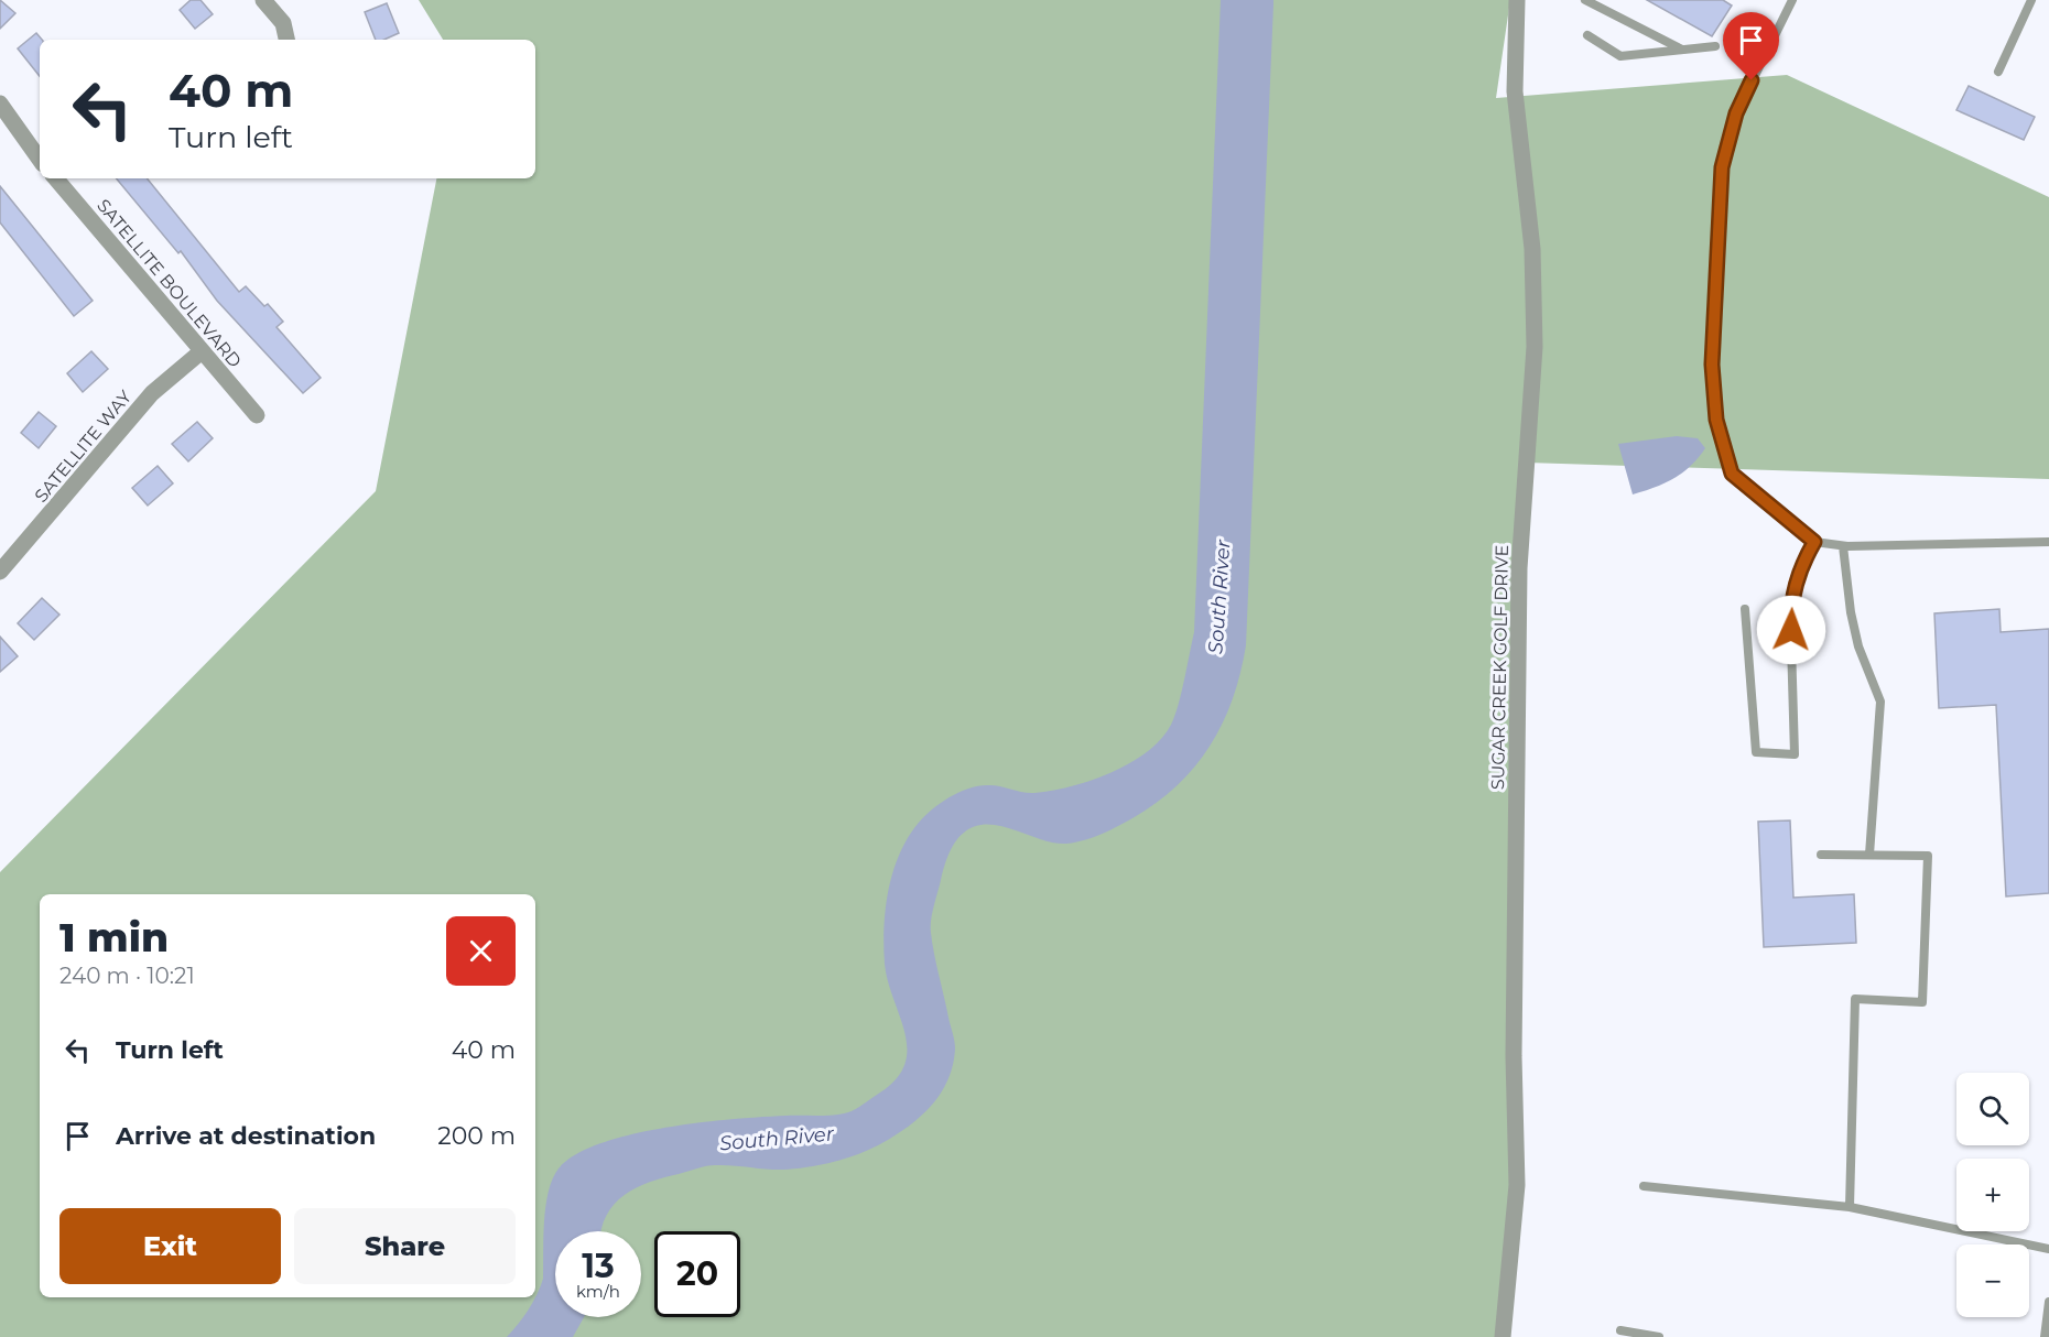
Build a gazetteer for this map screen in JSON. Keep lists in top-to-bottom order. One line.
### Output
{"streets":{"street":["SATELLITE BOULEVARD","SATELLITE WAY","SUGAR CREEK GOLF DRIVE"]},"crossings":[["SATELLITE BOULEVARD","SATELLITE WAY"]],"water":["South River"],"page":{"turn":["40 m","Turn left"],"heading":["1 min","240 m · 10:21"],"list":[{"name":"Turn left","value":"40 m"},{"name":"Arrive at destination","value":"200 m"}],"map_buttons":["+","−"],"buttons":["Exit","Share"],"speed":"13 km/h","limit":"20"}}
